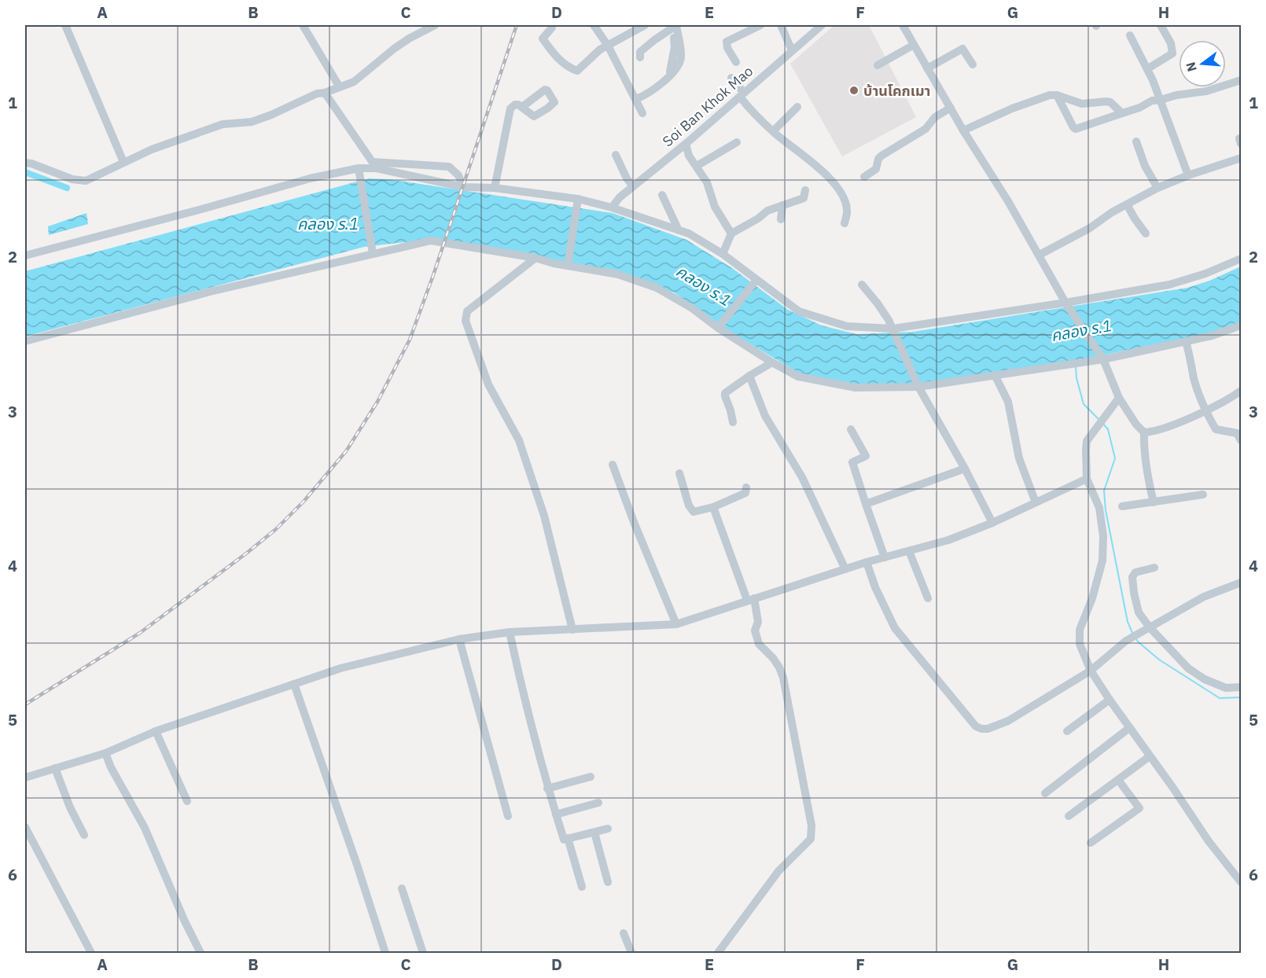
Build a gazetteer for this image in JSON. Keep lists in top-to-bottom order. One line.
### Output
{"streets":{"street":["Soi Ban Khok Mao"]},"water":["คลอง ร.1"],"places":["บ้านโคกเมา"],"north":"left","grid":{"columns":["A","B","C","D","E","F","G","H"],"rows":["1","2","3","4","5","6"]}}
